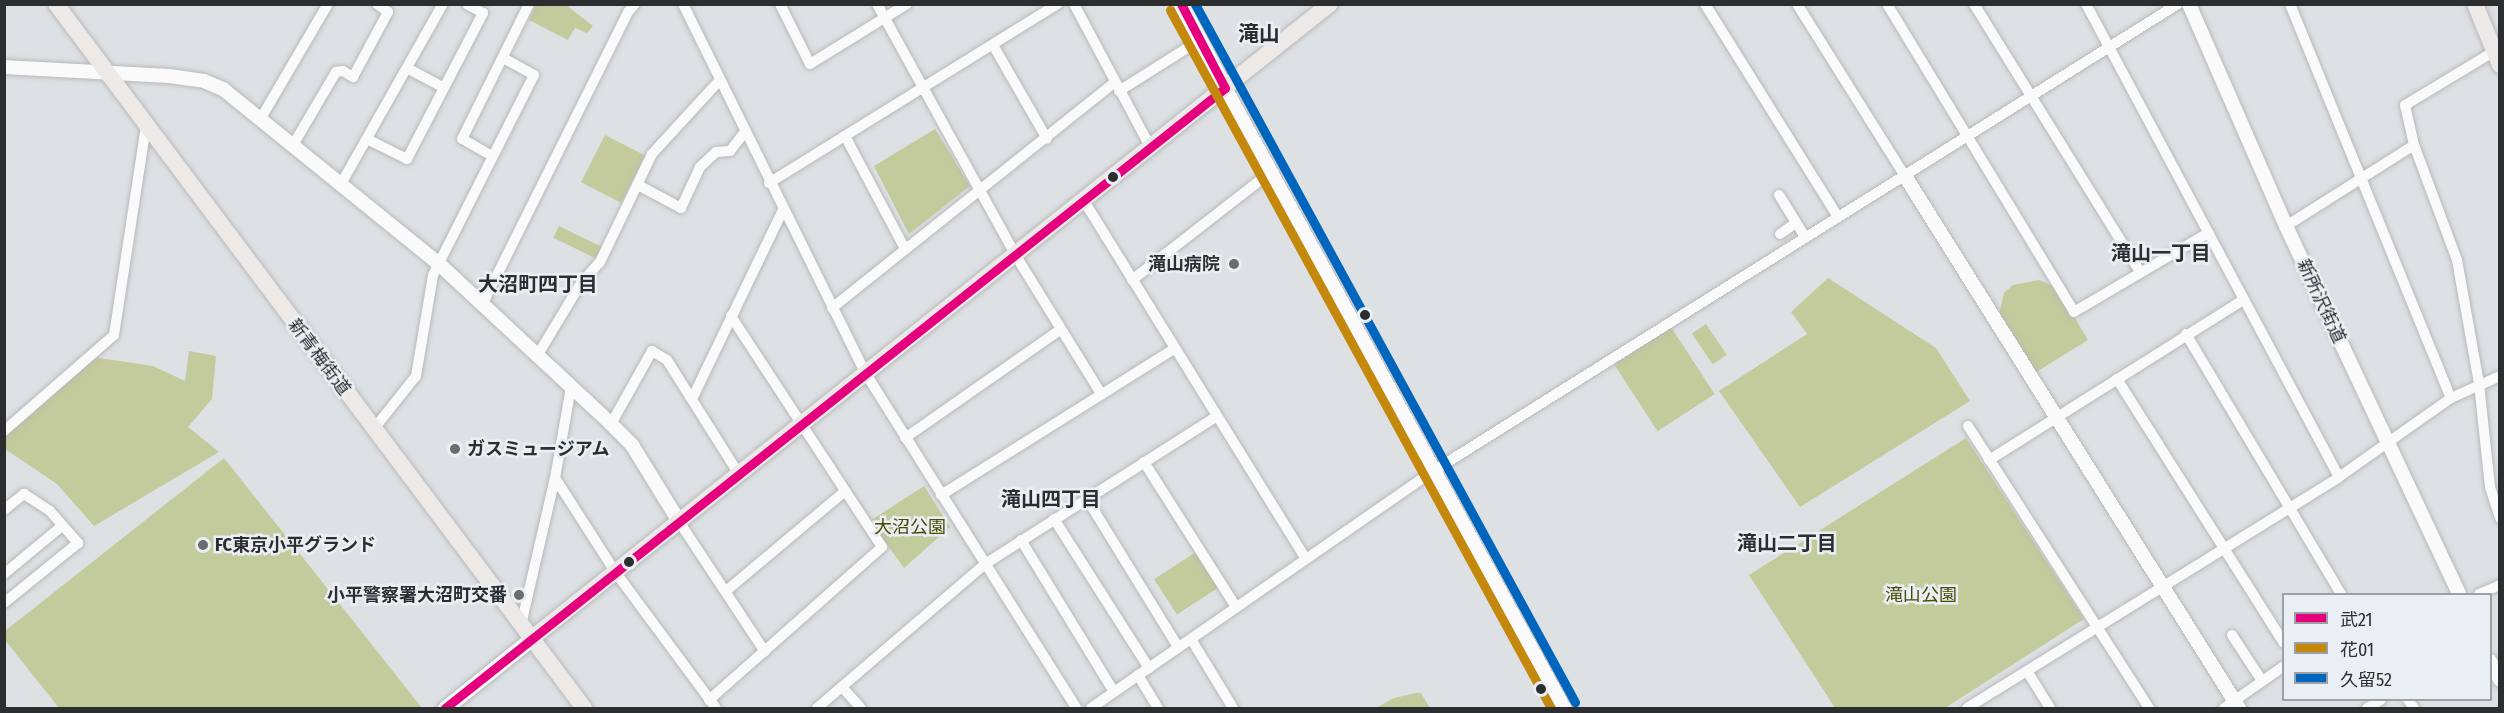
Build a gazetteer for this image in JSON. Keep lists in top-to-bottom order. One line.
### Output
{"streets":{"main road":["新青梅街道"],"street":["新所沢街道"]},"districts":["滝山","滝山一丁目","大沼町四丁目","滝山四丁目","滝山二丁目"],"parks":["大沼公園","滝山公園"],"places":["滝山病院","ガスミュージアム","FC東京小平グランド","小平警察署大沼町交番"],"lines":["transit line 武21","transit line 久留52","transit line 花01"],"legend":["武21","花01","久留52"]}
